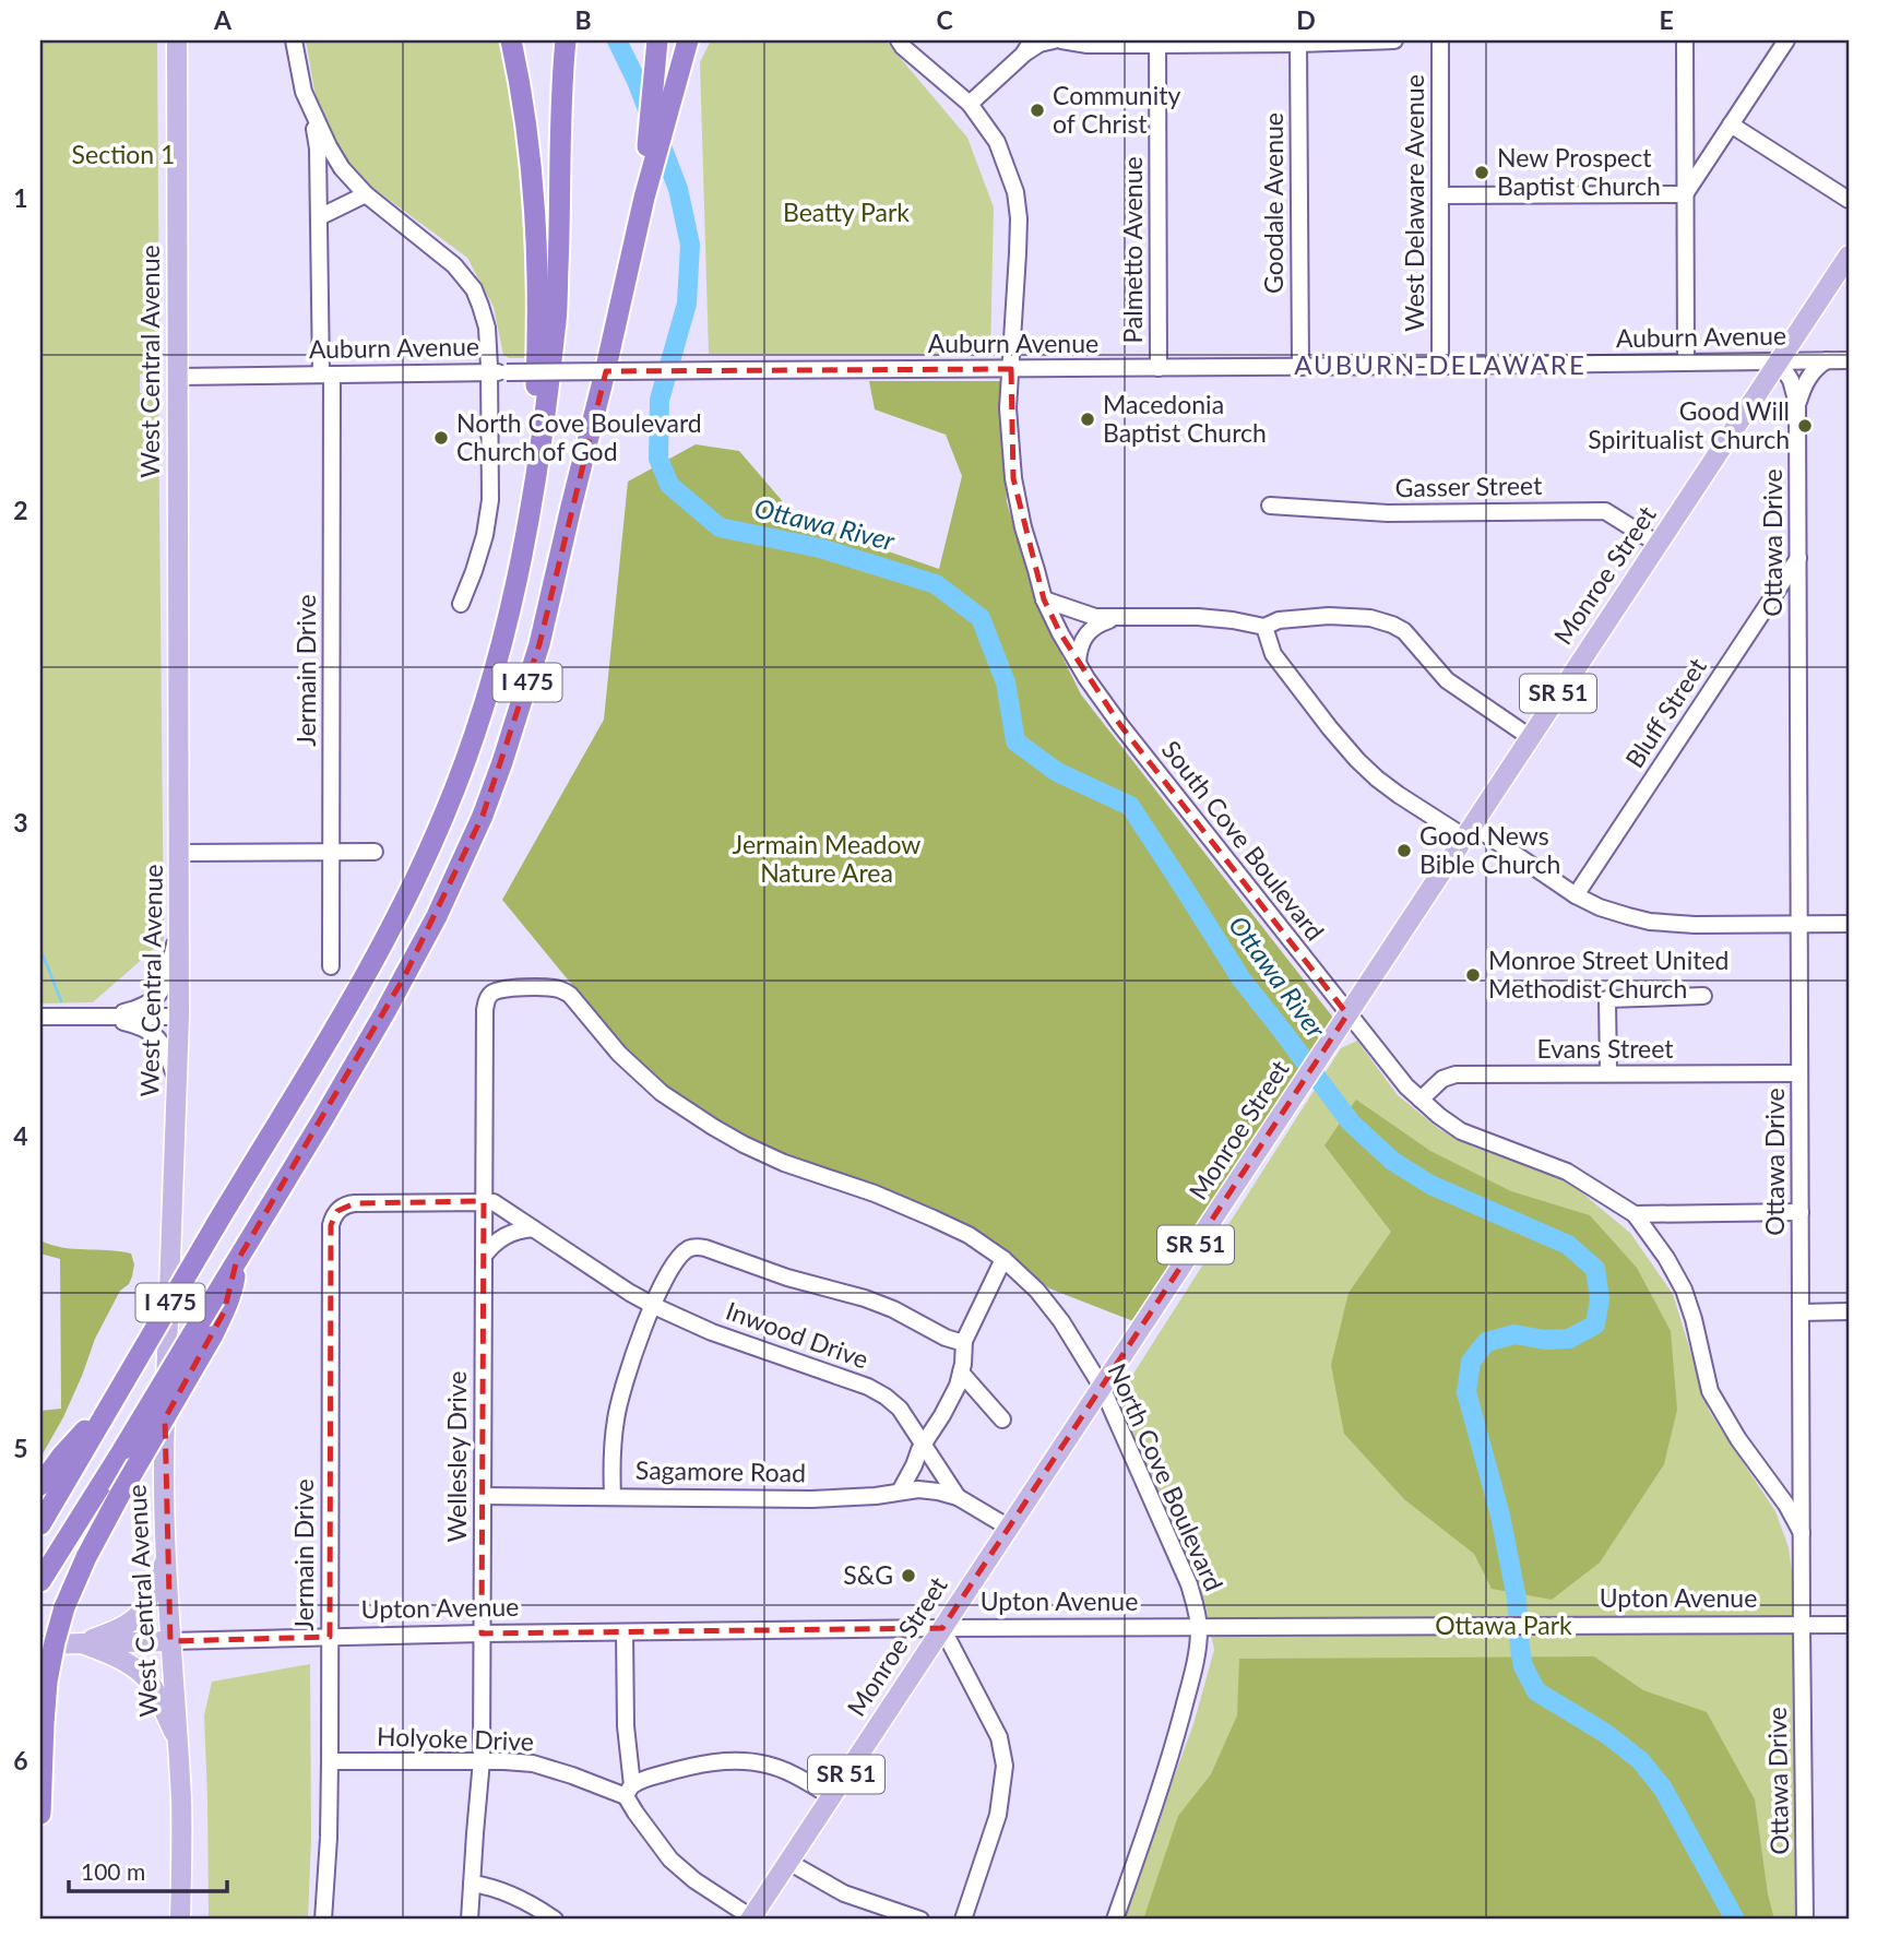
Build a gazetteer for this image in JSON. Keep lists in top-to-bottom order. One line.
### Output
{"streets":{"highway":["I 475"],"main road":["West Central Avenue","Monroe Street","SR 51","Upton Avenue"],"street":["Goodale Avenue","West Delaware Avenue","Palmetto Avenue","Auburn Avenue","Gasser Street","Ottawa Drive","Jermain Drive","Bluff Street","South Cove Boulevard","Evans Street","Inwood Drive","Wellesley Drive","Sagamore Road","North Cove Boulevard","Holyoke Drive"]},"crossings":[["Goodale Avenue","Auburn Avenue"],["West Delaware Avenue","Auburn Avenue"],["Palmetto Avenue","Auburn Avenue"],["Auburn Avenue","West Central Avenue"],["Auburn Avenue","Ottawa Drive"],["Auburn Avenue","Monroe Street"],["Auburn Avenue","Jermain Drive"],["Auburn Avenue","South Cove Boulevard"],["West Central Avenue","Upton Avenue"],["Gasser Street","Monroe Street"],["Ottawa Drive","Monroe Street"],["Ottawa Drive","Bluff Street"],["Ottawa Drive","South Cove Boulevard"],["Ottawa Drive","Evans Street"],["Ottawa Drive","Upton Avenue"],["Monroe Street","South Cove Boulevard"],["Monroe Street","Inwood Drive"],["Monroe Street","North Cove Boulevard"],["Monroe Street","Upton Avenue"],["Jermain Drive","Inwood Drive"],["Jermain Drive","Upton Avenue"],["Jermain Drive","Holyoke Drive"],["South Cove Boulevard","Evans Street"],["Inwood Drive","Wellesley Drive"],["Inwood Drive","Sagamore Road"],["Wellesley Drive","Sagamore Road"],["Wellesley Drive","North Cove Boulevard"],["Wellesley Drive","Upton Avenue"],["Wellesley Drive","Holyoke Drive"],["North Cove Boulevard","Upton Avenue"]],"districts":["AUBURN-DELAWARE"],"water":["Ottawa River"],"parks":["Section 1","Beatty Park","Jermain Meadow Nature Area","Ottawa Park"],"places":["Community of Christ","New Prospect Baptist Church","Macedonia Baptist Church","Good Will Spiritualist Church","North Cove Boulevard Church of God","Good News Bible Church","Monroe Street United Methodist Church","S&G"],"scale_bar":"100 m","grid":{"columns":["A","B","C","D","E"],"rows":["1","2","3","4","5","6"]}}
